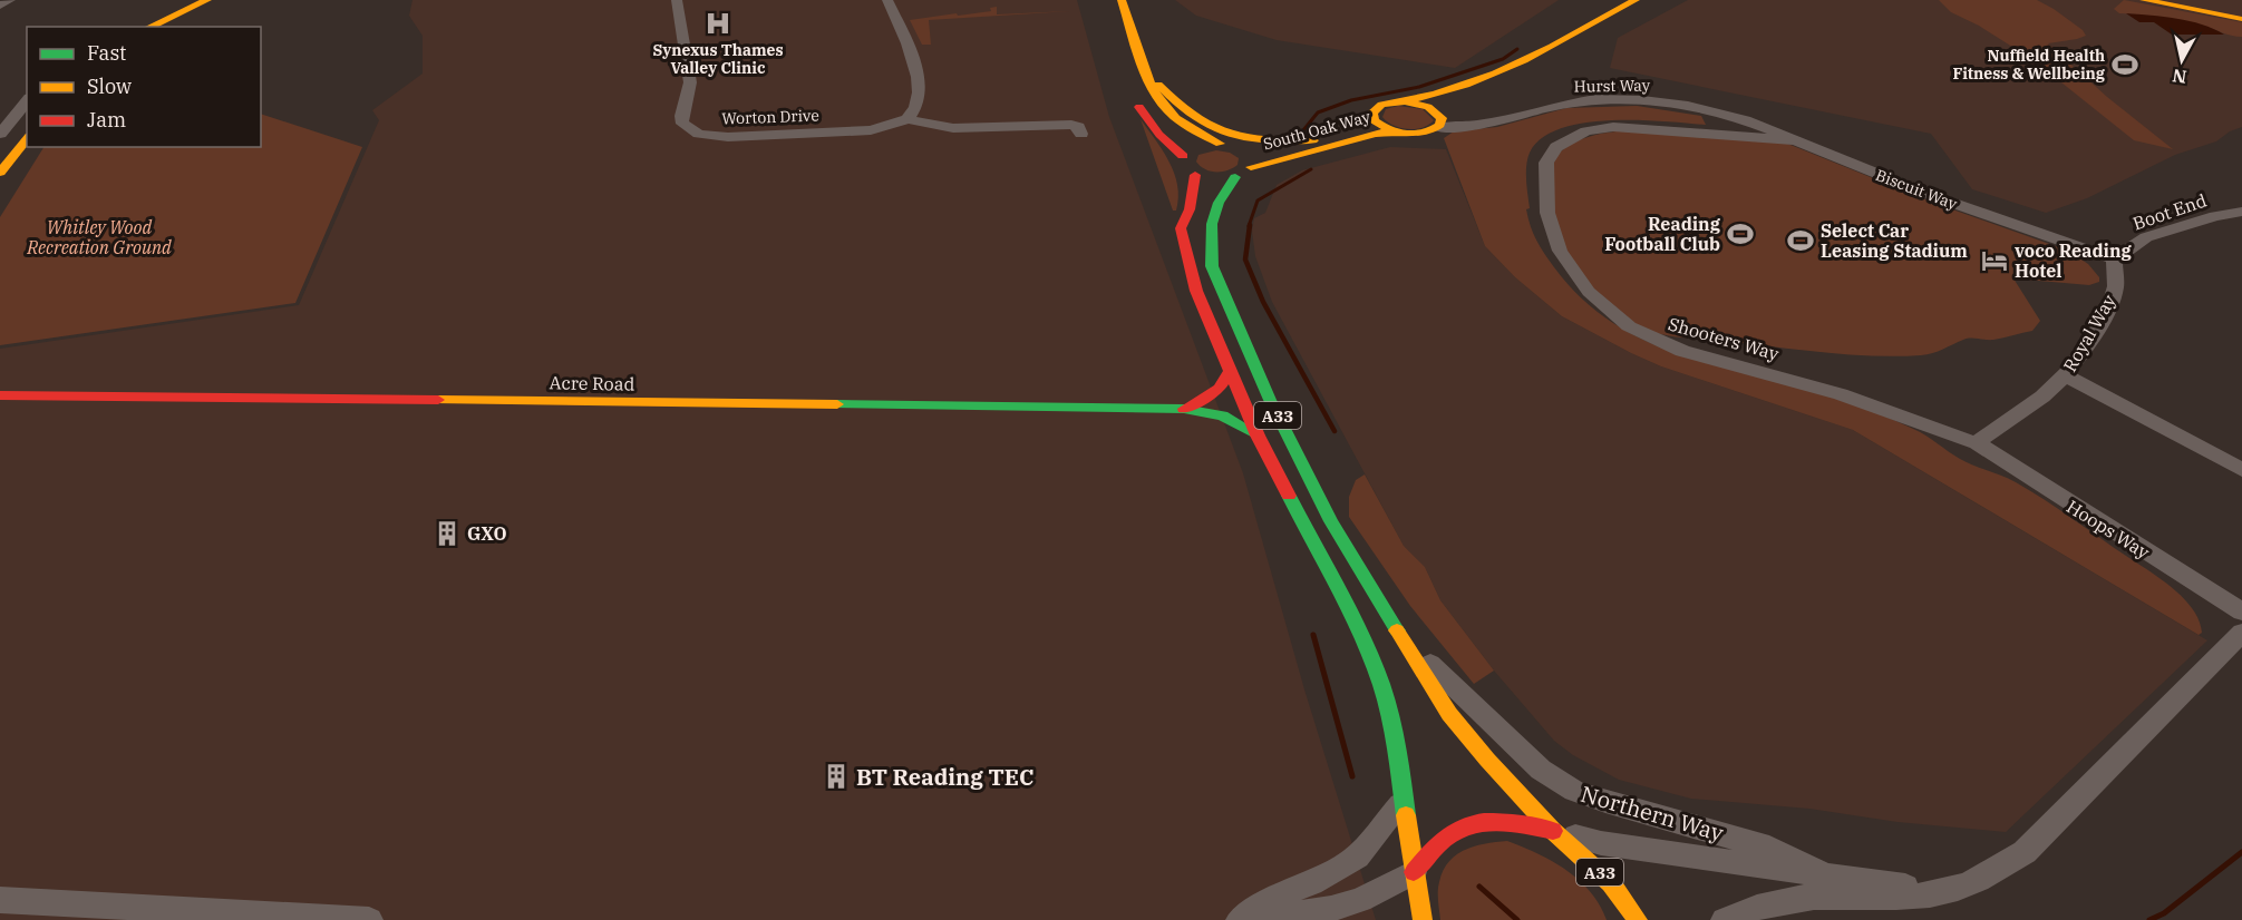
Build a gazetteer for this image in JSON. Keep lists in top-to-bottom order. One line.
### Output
{"streets":{"main road":["South Oak Way","Acre Road","A33"],"street":["Hurst Way","Worton Drive","Biscuit Way","Boot End","Royal Way","Shooters Way","Hoops Way","Northern Way"]},"crossings":[["Hurst Way","South Oak Way"],["Hurst Way","Biscuit Way"],["Hurst Way","Shooters Way"],["South Oak Way","A33"],["Biscuit Way","Boot End"],["Biscuit Way","Royal Way"],["Biscuit Way","Shooters Way"],["Boot End","Royal Way"],["Royal Way","Shooters Way"],["Royal Way","Hoops Way"],["Shooters Way","Hoops Way"],["Acre Road","A33"],["A33","Northern Way"]],"parks":["Whitley Wood Recreation Ground"],"places":{"hospital":["Synexus Thames Valley Clinic"],"sports":["Nuffield Health Fitness & Wellbeing","Reading Football Club","Select Car Leasing Stadium"],"hotel":["voco Reading Hotel"],"building":["GXO","BT Reading TEC"]},"legend":["Fast","Slow","Jam"],"north":"bottom"}
